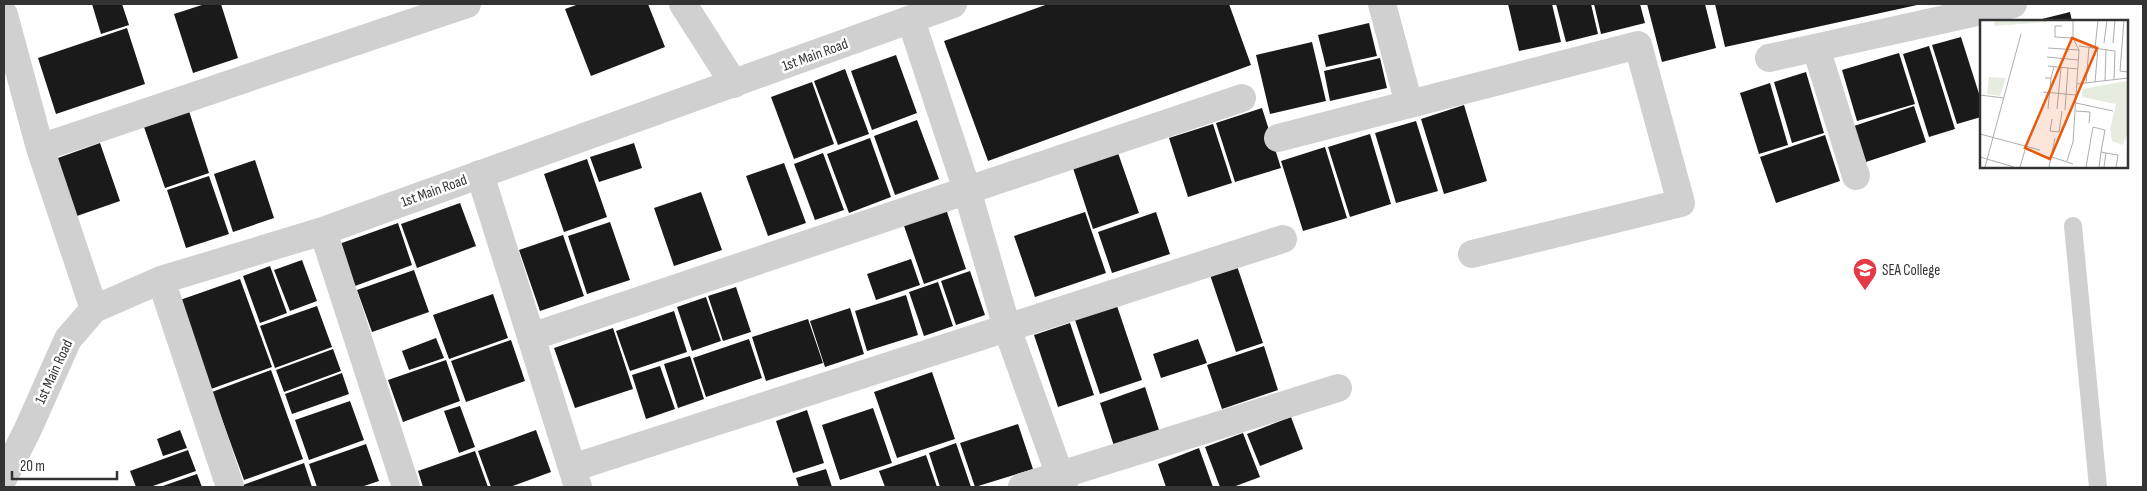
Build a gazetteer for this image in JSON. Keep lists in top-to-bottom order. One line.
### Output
{"streets":{"street":["1st Main Road"]},"places":{"school or university":["SEA College"]},"scale_bar":"20 m"}
